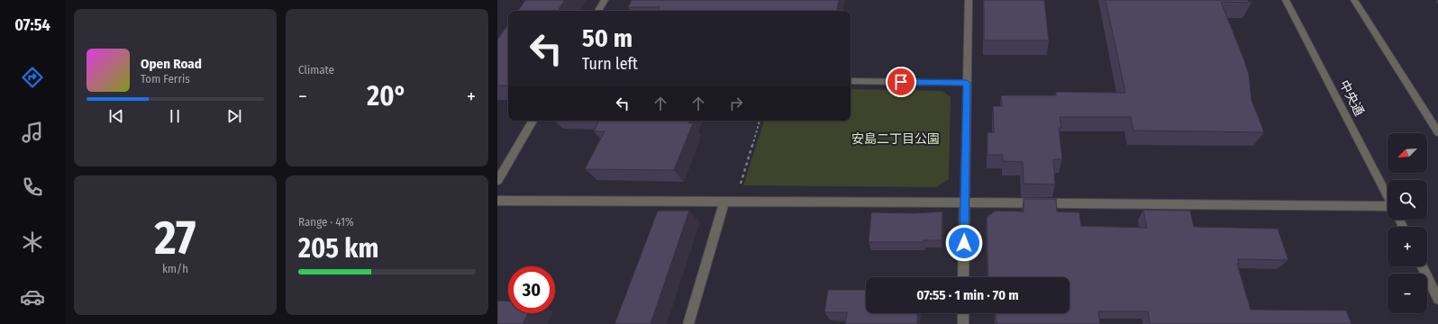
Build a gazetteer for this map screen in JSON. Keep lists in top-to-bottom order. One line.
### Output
{"streets":{"street":["中央通"]},"parks":["安島二丁目公園"],"north":"bottom left","page":{"tabs":"07:54","tile":["Climate",["27","km/h"],["Range · 41%","205 km"]],"turn":["50 m","Turn left"],"song":["Open Road","Tom Ferris"],"heat":["−","20°","+"],"map_buttons":["+","−"],"limit":"30","trip":"07:55 · 1 min · 70 m"}}
